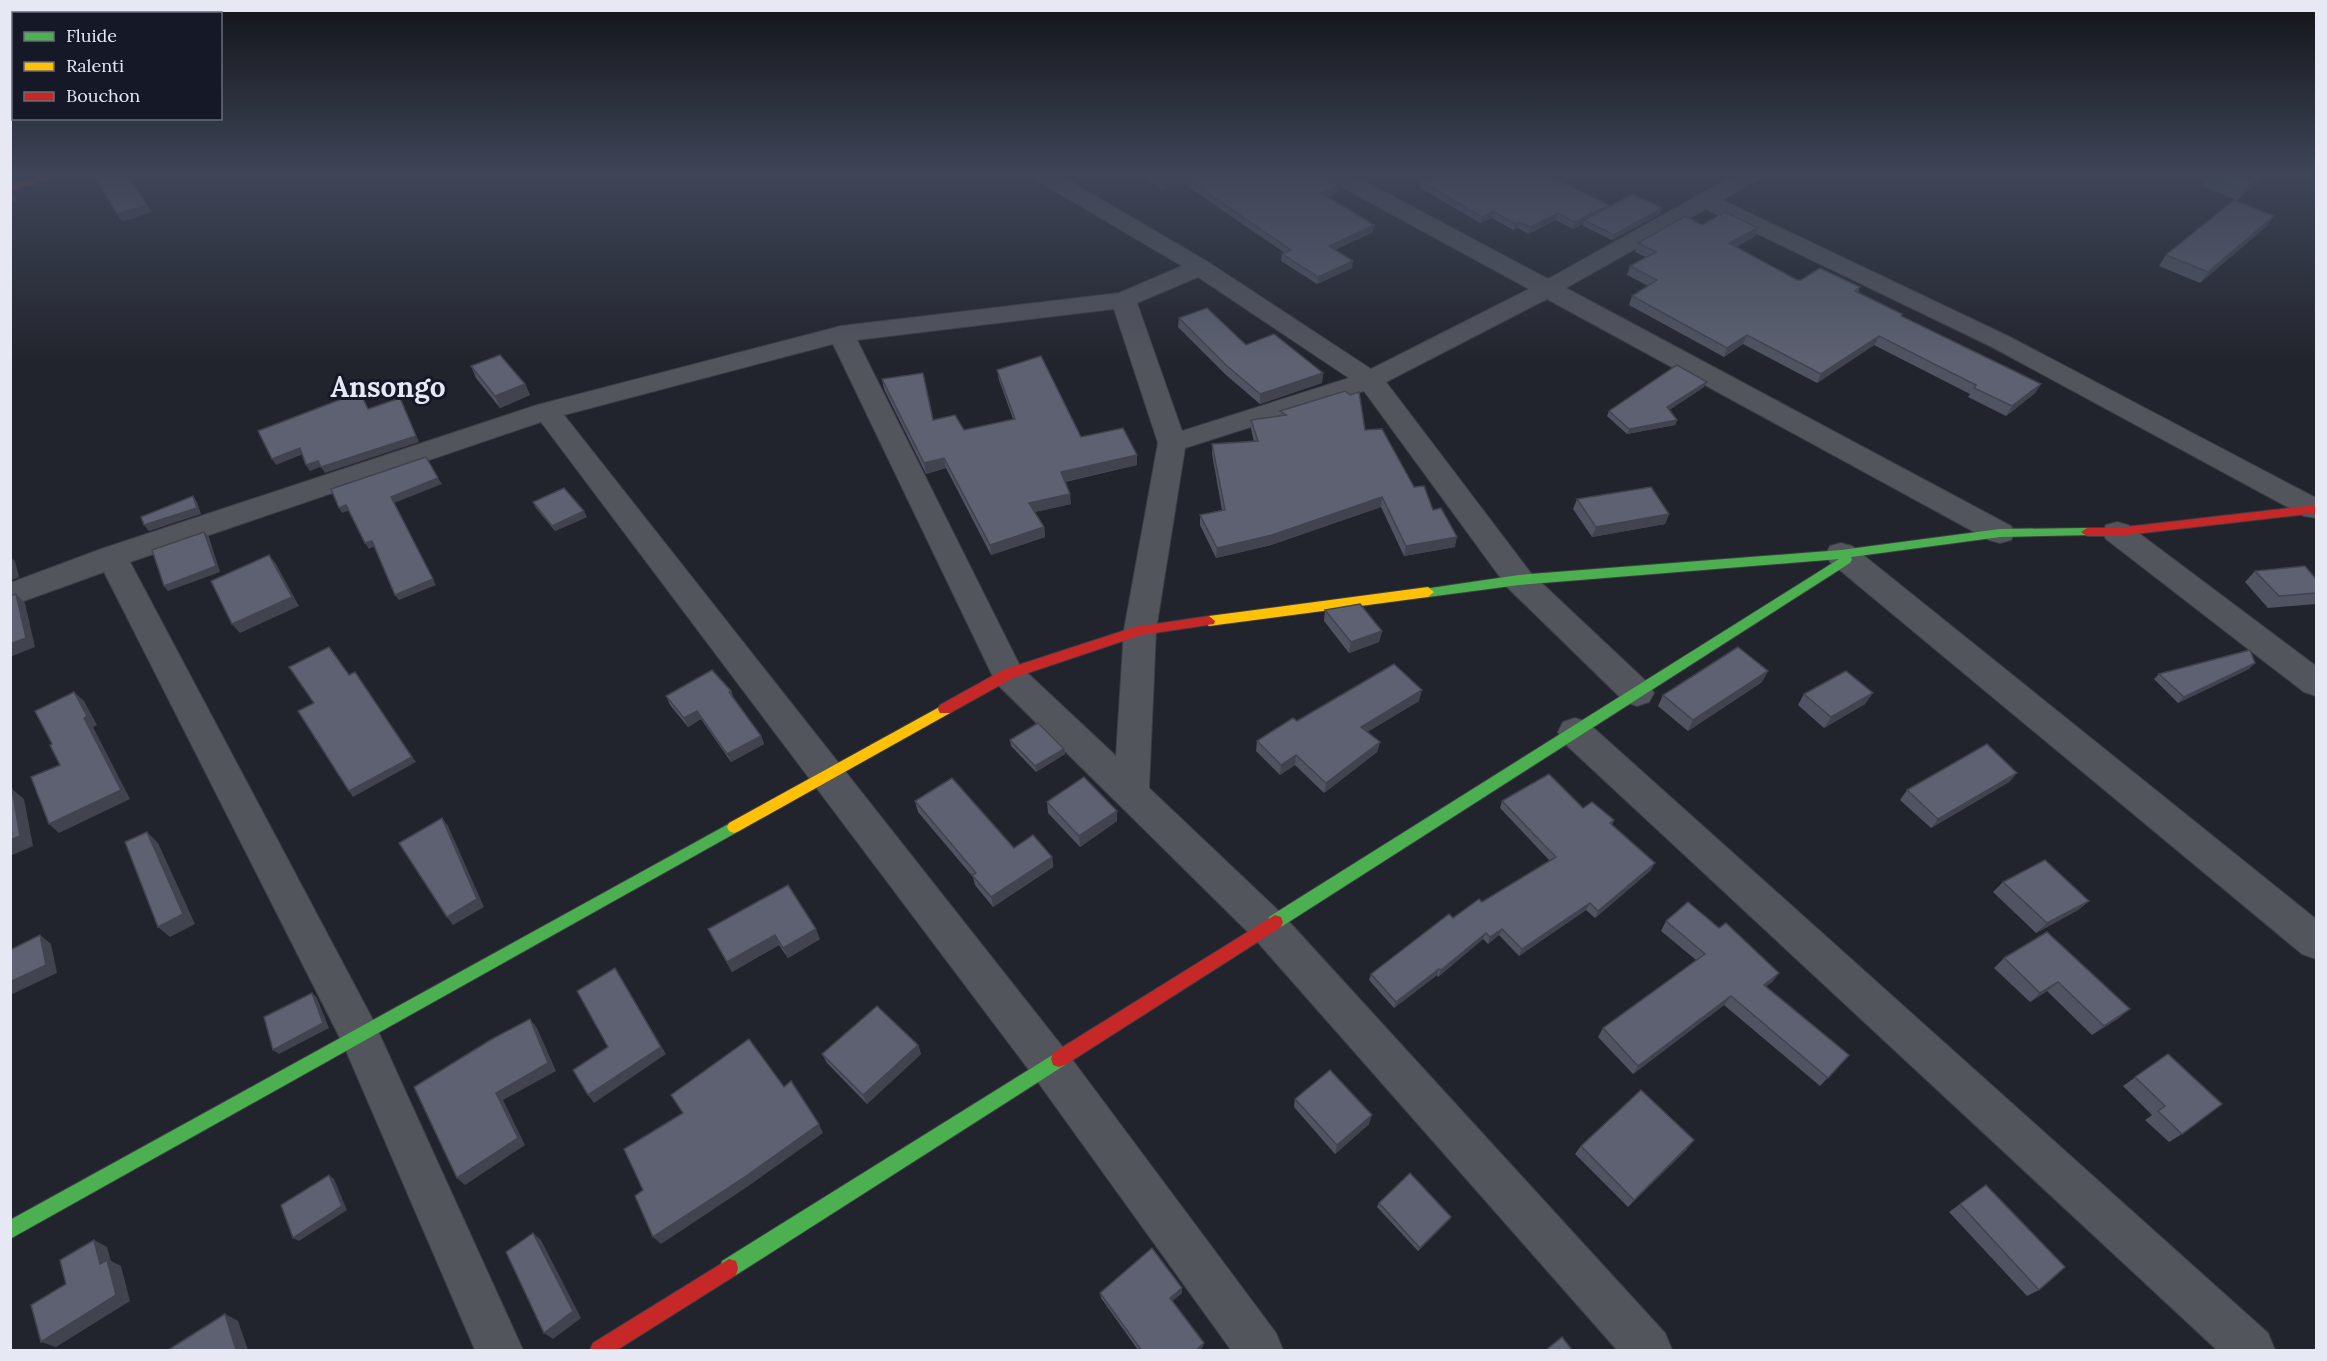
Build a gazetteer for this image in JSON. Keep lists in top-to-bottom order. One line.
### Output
{"districts":["Ansongo"],"legend":["Fluide","Ralenti","Bouchon"]}
